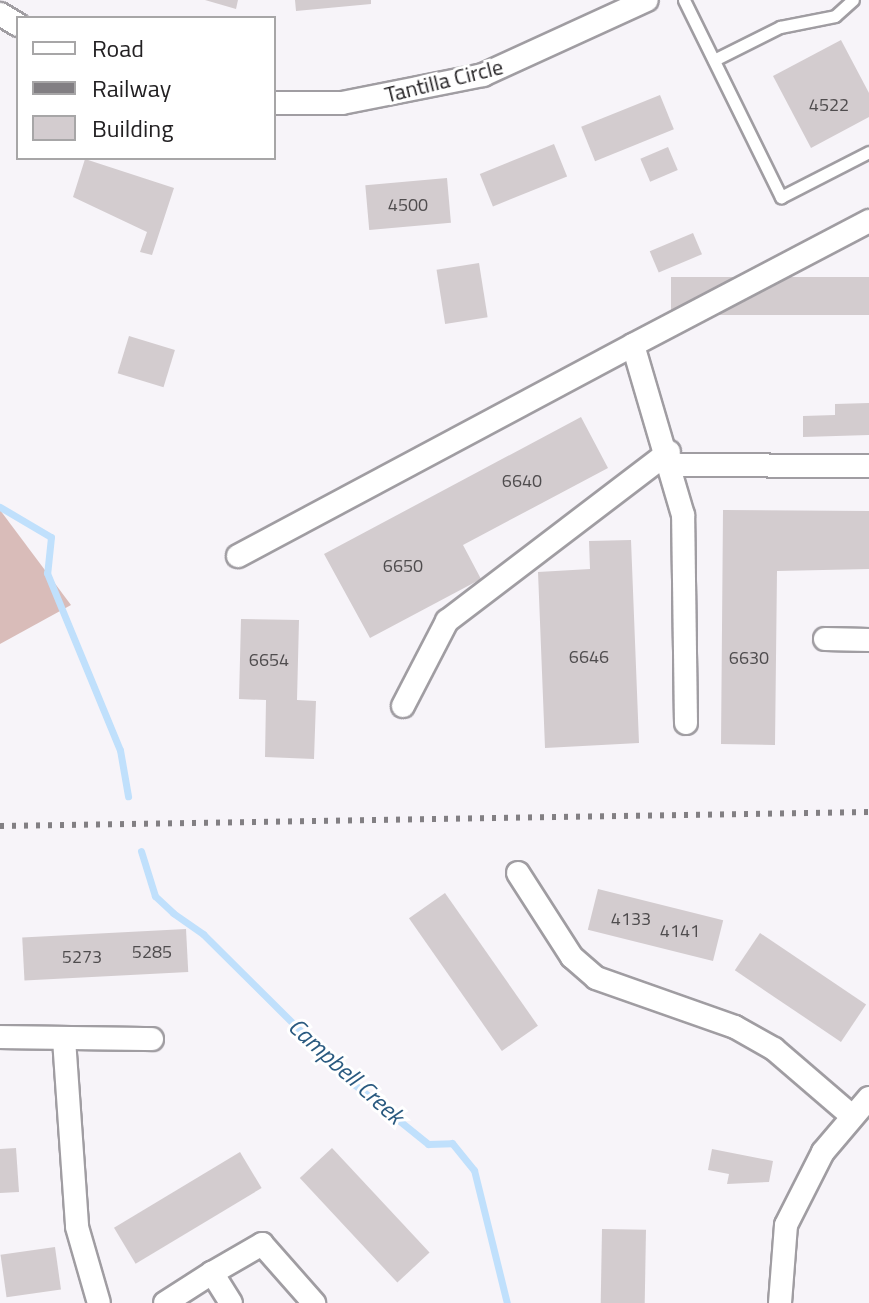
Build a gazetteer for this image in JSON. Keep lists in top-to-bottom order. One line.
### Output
{"streets":{"street":["Tantilla Circle"]},"water":["Campbell Creek"],"house_numbers":["4522","4500","6640","6650","6646","6630","6654","4133","4141","5285","5273"],"legend":["Road","Railway","Building"]}
